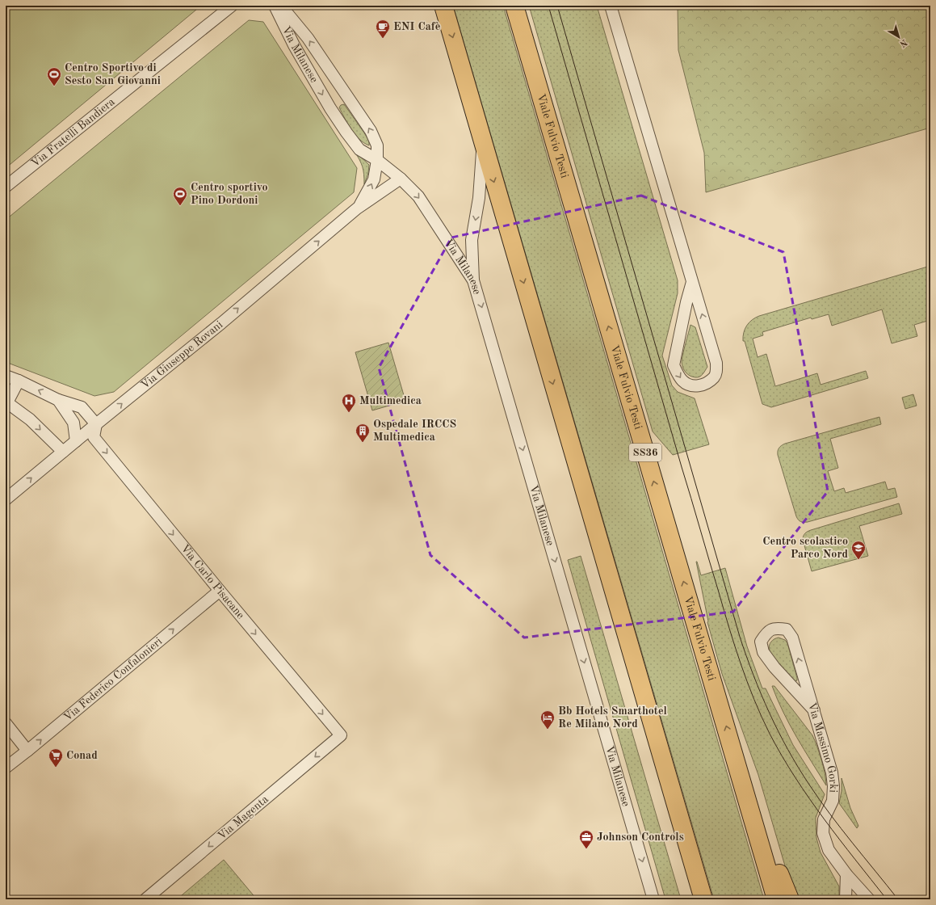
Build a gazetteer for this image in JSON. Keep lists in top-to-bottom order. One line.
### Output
{"streets":{"main road":["Viale Fulvio Testi","SS36"],"street":["Via Milanese","Via Fratelli Bandiera","Via Giuseppe Rovani","Via Carlo Pisacane","Via Federico Confalonieri","Via Massimo Gorki","Via Magenta"]},"crossings":[["Via Milanese","Via Giuseppe Rovani"],["Via Giuseppe Rovani","Via Carlo Pisacane"],["Via Carlo Pisacane","Via Federico Confalonieri"],["Via Carlo Pisacane","Via Magenta"]],"one_way":["Via Giuseppe Rovani","Via Carlo Pisacane","Via Federico Confalonieri","Via Magenta"],"places":{"cafe":["ENI Cafè"],"sports":["Centro Sportivo di Sesto San Giovanni","Centro sportivo Pino Dordoni"],"hospital":["Multimedica"],"building":["Ospedale IRCCS Multimedica"],"school or university":["Centro scolastico Parco Nord"],"hotel":["Bb Hotels Smarthotel Re Milano Nord"],"supermarket":["Conad"],"office":["Johnson Controls"]},"north":"bottom right"}
